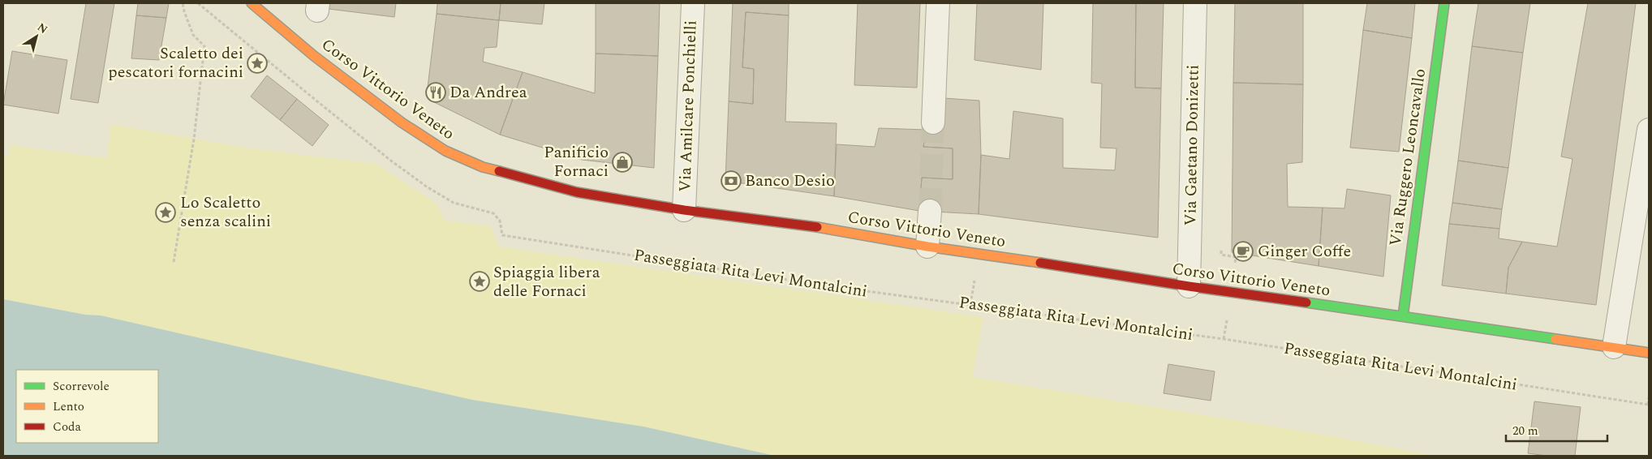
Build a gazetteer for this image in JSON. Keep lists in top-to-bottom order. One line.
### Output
{"streets":{"main road":["Corso Vittorio Veneto","Via Ruggero Leoncavallo"],"street":["Via Amilcare Ponchielli","Via Gaetano Donizetti"],"path":["Passeggiata Rita Levi Montalcini"]},"crossings":[["Corso Vittorio Veneto","Via Amilcare Ponchielli"],["Corso Vittorio Veneto","Via Gaetano Donizetti"],["Corso Vittorio Veneto","Via Ruggero Leoncavallo"]],"places":{"place":["Scaletto dei pescatori fornacini","Lo Scaletto senza scalini","Spiaggia libera delle Fornaci"],"restaurant":["Da Andrea"],"shop":["Panificio Fornaci"],"bank":["Banco Desio"],"cafe":["Ginger Coffe"]},"legend":["Scorrevole","Lento","Coda"],"scale_bar":"20 m","north":"top right"}
